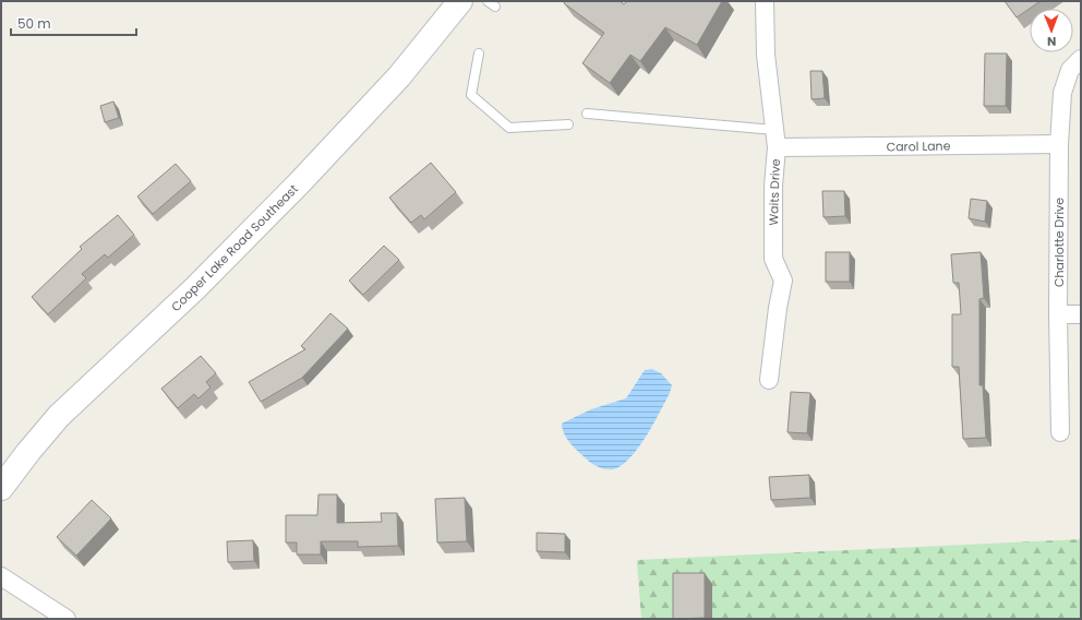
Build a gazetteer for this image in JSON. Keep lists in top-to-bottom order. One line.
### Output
{"streets":{"street":["Carol Lane","Waits Drive","Charlotte Drive","Cooper Lake Road Southeast"]},"crossings":[["Carol Lane","Waits Drive"],["Carol Lane","Charlotte Drive"]],"scale_bar":"50 m","north":"bottom"}
